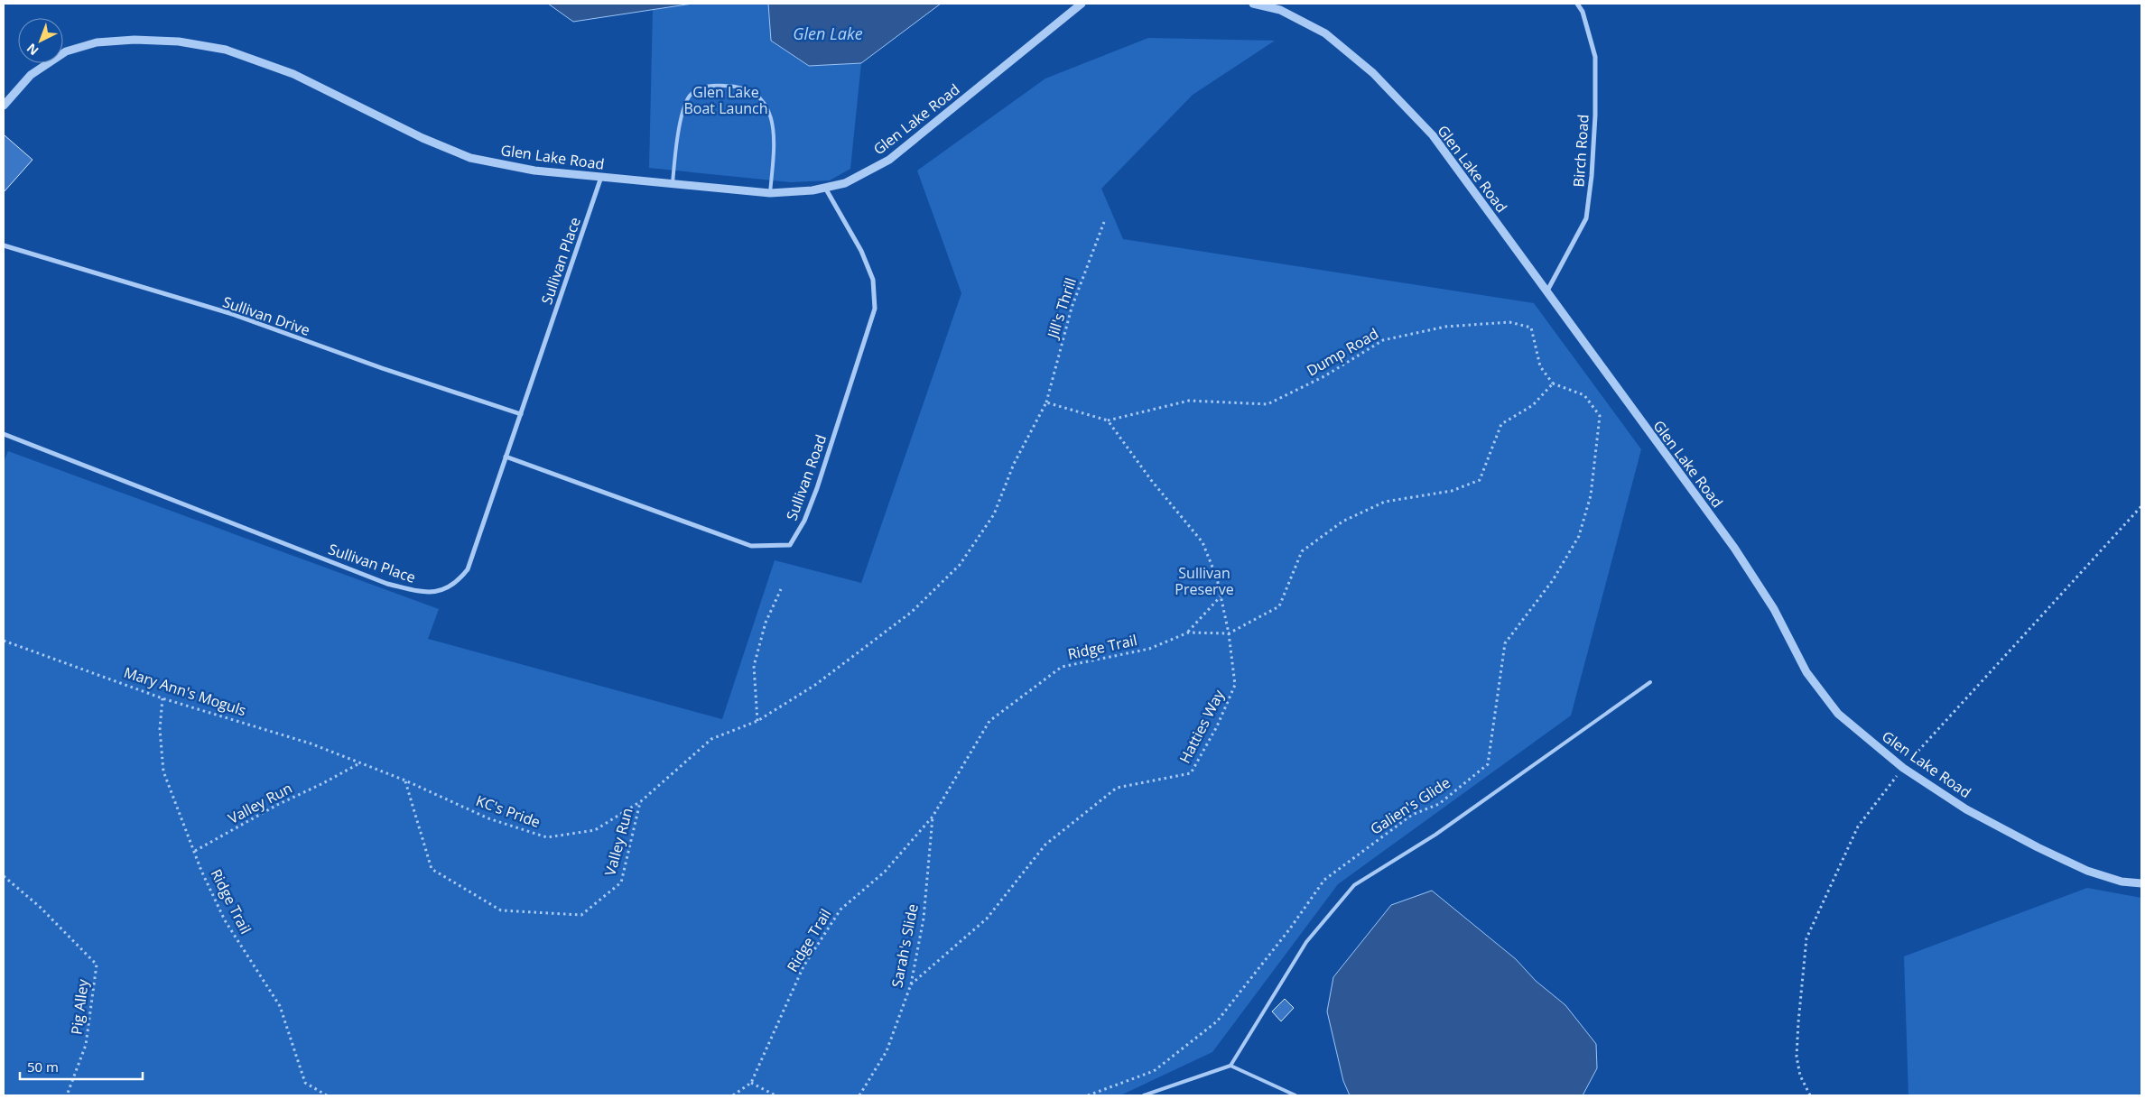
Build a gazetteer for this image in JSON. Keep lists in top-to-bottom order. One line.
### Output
{"streets":{"street":["Glen Lake Road","Birch Road","Sullivan Place","Sullivan Drive","Sullivan Road"],"path":["Jill's Thrill","Dump Road","Ridge Trail","Mary Ann's Moguls","Hatties Way","Valley Run","Galien's Glide","KC's Pride","Sarah's Slide","Pig Alley"]},"crossings":[["Glen Lake Road","Birch Road"],["Glen Lake Road","Sullivan Place"],["Glen Lake Road","Sullivan Road"],["Sullivan Place","Sullivan Drive"],["Sullivan Place","Sullivan Road"],["Jill's Thrill","KC's Pride"],["Dump Road","Hatties Way"],["Dump Road","Galien's Glide"],["Ridge Trail","Mary Ann's Moguls"],["Ridge Trail","Hatties Way"],["Ridge Trail","Valley Run"],["Ridge Trail","Sarah's Slide"],["Mary Ann's Moguls","Valley Run"],["Mary Ann's Moguls","KC's Pride"],["Hatties Way","Sarah's Slide"],["Valley Run","KC's Pride"]],"water":["Glen Lake"],"parks":["Glen Lake Boat Launch","Sullivan Preserve"],"scale_bar":"50 m","north":"bottom left"}
